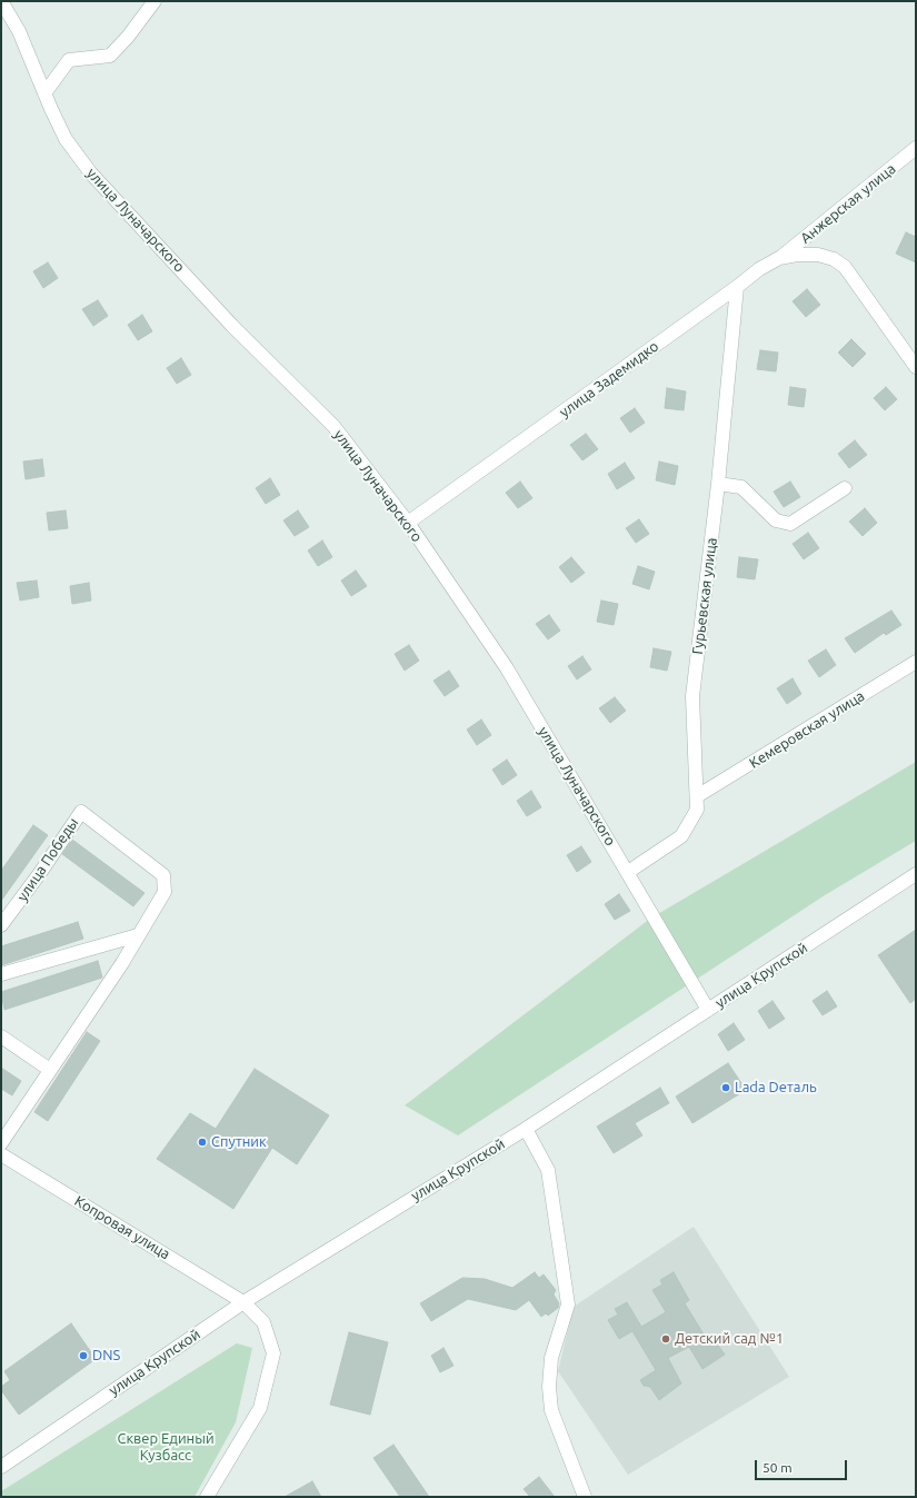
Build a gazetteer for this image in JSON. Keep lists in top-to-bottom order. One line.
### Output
{"streets":{"street":["Анжерская улица","улица Луначарского","улица Задемидко","Гурьевская улица","Кемеровская улица","улица Победы","улица Крупской","Копровая улица"]},"crossings":[["Анжерская улица","улица Задемидко"],["улица Луначарского","улица Задемидко"],["улица Луначарского","Гурьевская улица"],["улица Луначарского","улица Крупской"],["улица Задемидко","Гурьевская улица"],["Гурьевская улица","Кемеровская улица"],["улица Крупской","Копровая улица"]],"parks":["Сквер Единый Кузбасс"],"places":["Lada Dеталь","Спутник","Детский сад №1","DNS"],"scale_bar":"50 m"}
